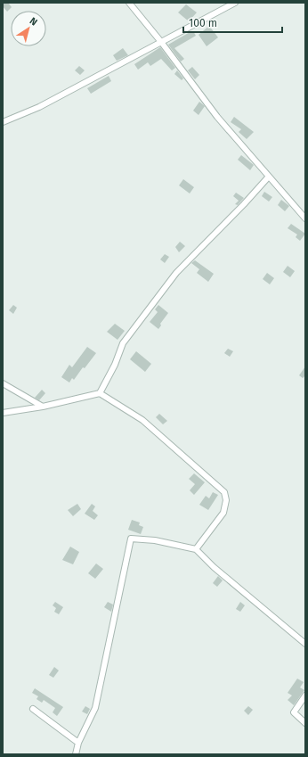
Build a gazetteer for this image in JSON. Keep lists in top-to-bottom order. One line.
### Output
{"scale_bar":"100 m","north":"top right"}
